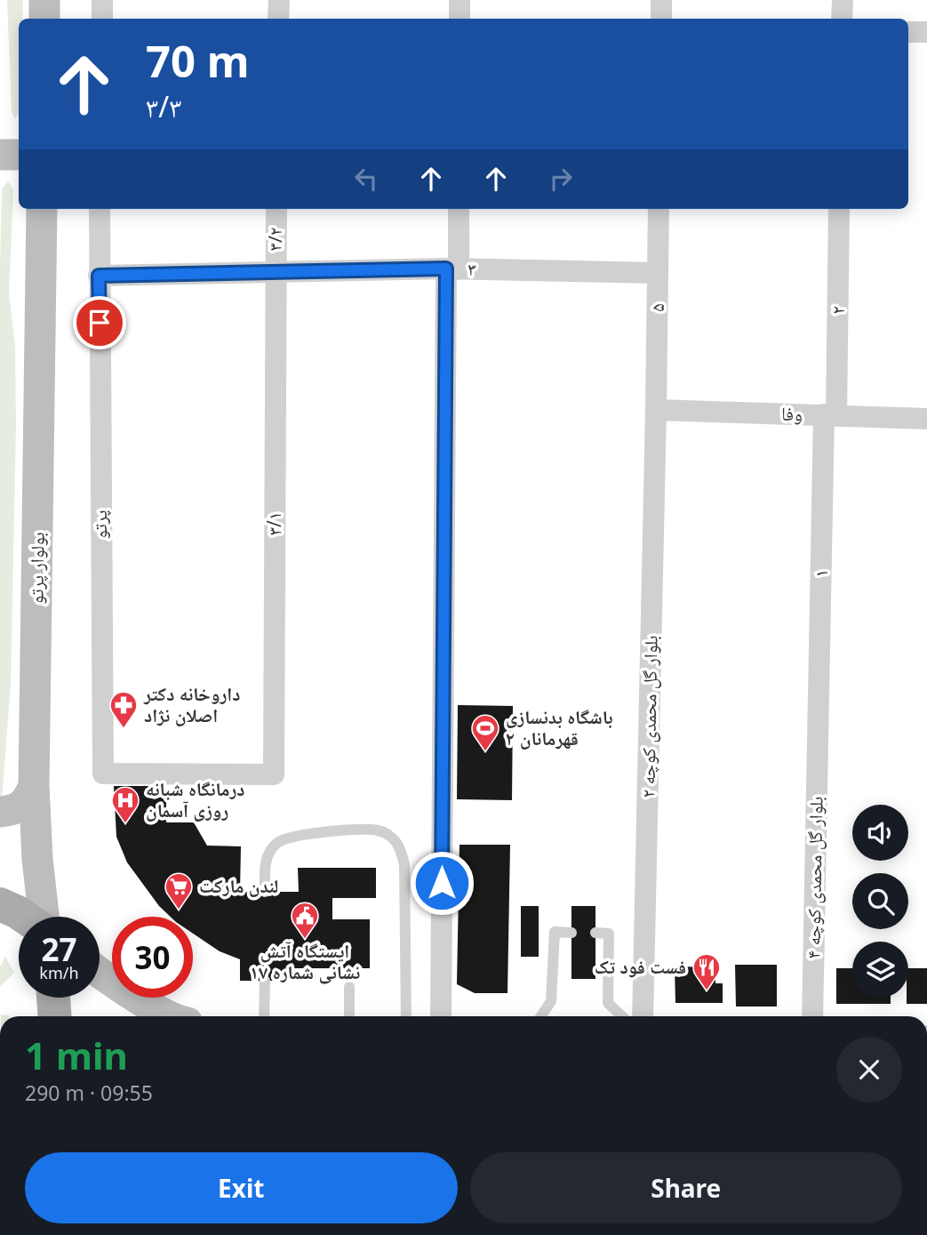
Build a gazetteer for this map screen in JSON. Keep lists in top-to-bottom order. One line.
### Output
{"streets":{"main road":["بولوار پرتو"],"street":["۳/۲","۳","۵","۲","وفا","۳/۱","پرتو","۱","بلوار گل محمدی کوچه ۲","بلوار گل محمدی کوچه ۴"]},"crossings":[["۳/۲","۳"],["۳/۲","۳/۱"],["۳","۵"],["۳","۳/۱"],["۳","پرتو"],["۵","وفا"],["۵","بلوار گل محمدی کوچه ۲"],["۲","وفا"],["۲","۱"],["وفا","۱"],["وفا","بلوار گل محمدی کوچه ۲"],["۳/۱","پرتو"],["۱","بلوار گل محمدی کوچه ۴"]],"places":{"pharmacy":["داروخانه دکتر اصلان نژاد"],"sports":["باشگاه بدنسازی قهرمانان ۲"],"hospital":["درمانگاه شبانه روزی آسمان"],"supermarket":["لندن مارکت"],"public building":["ایستگاه آتش نشانی شماره ۱۷"],"restaurant":["فست فود تک"]},"page":{"turn":["70 m","۳/۳"],"speed":"27 km/h","limit":"30","heading":["1 min","290 m · 09:55"],"buttons":["Exit","Share"]}}
